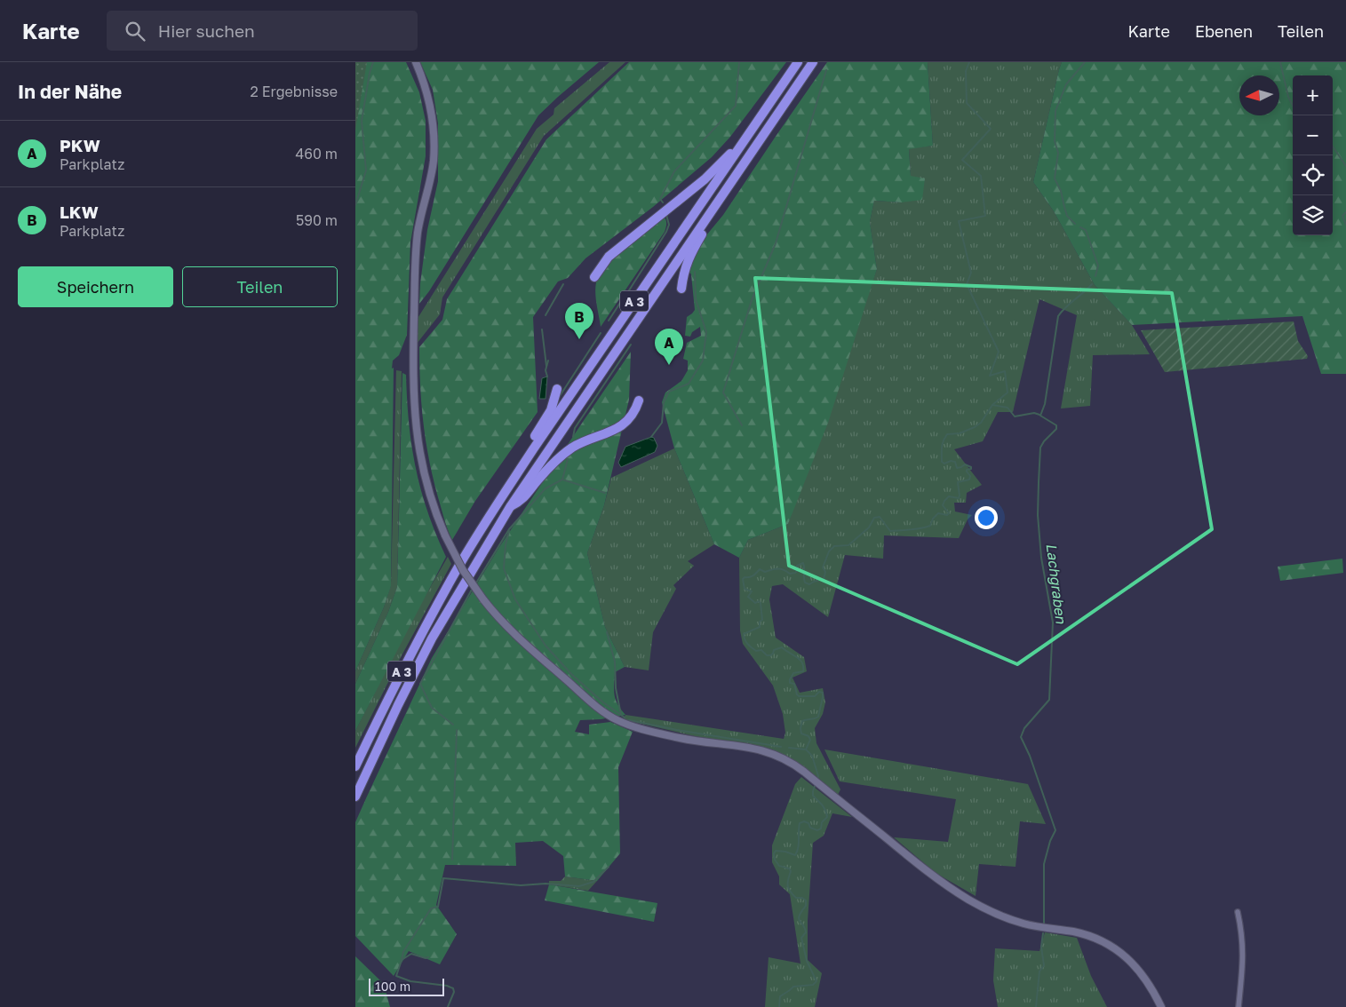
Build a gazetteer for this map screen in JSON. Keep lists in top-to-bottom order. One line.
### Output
{"streets":{"highway":["A 3"]},"water":["Lachgraben"],"scale_bar":"100 m","north":"left","page":{"header":"Karte","search":"Hier suchen","nav":["Karte","Ebenen","Teilen"],"heading":["In der Nähe","2 Ergebnisse"],"map_buttons":["+","−"],"list":[{"mark":"A","name":"PKW","note":"Parkplatz","value":"460 m"},{"mark":"B","name":"LKW","note":"Parkplatz","value":"590 m"}],"buttons":["Speichern","Teilen"],"pins":["B","A"],"scale":"100 m"}}
